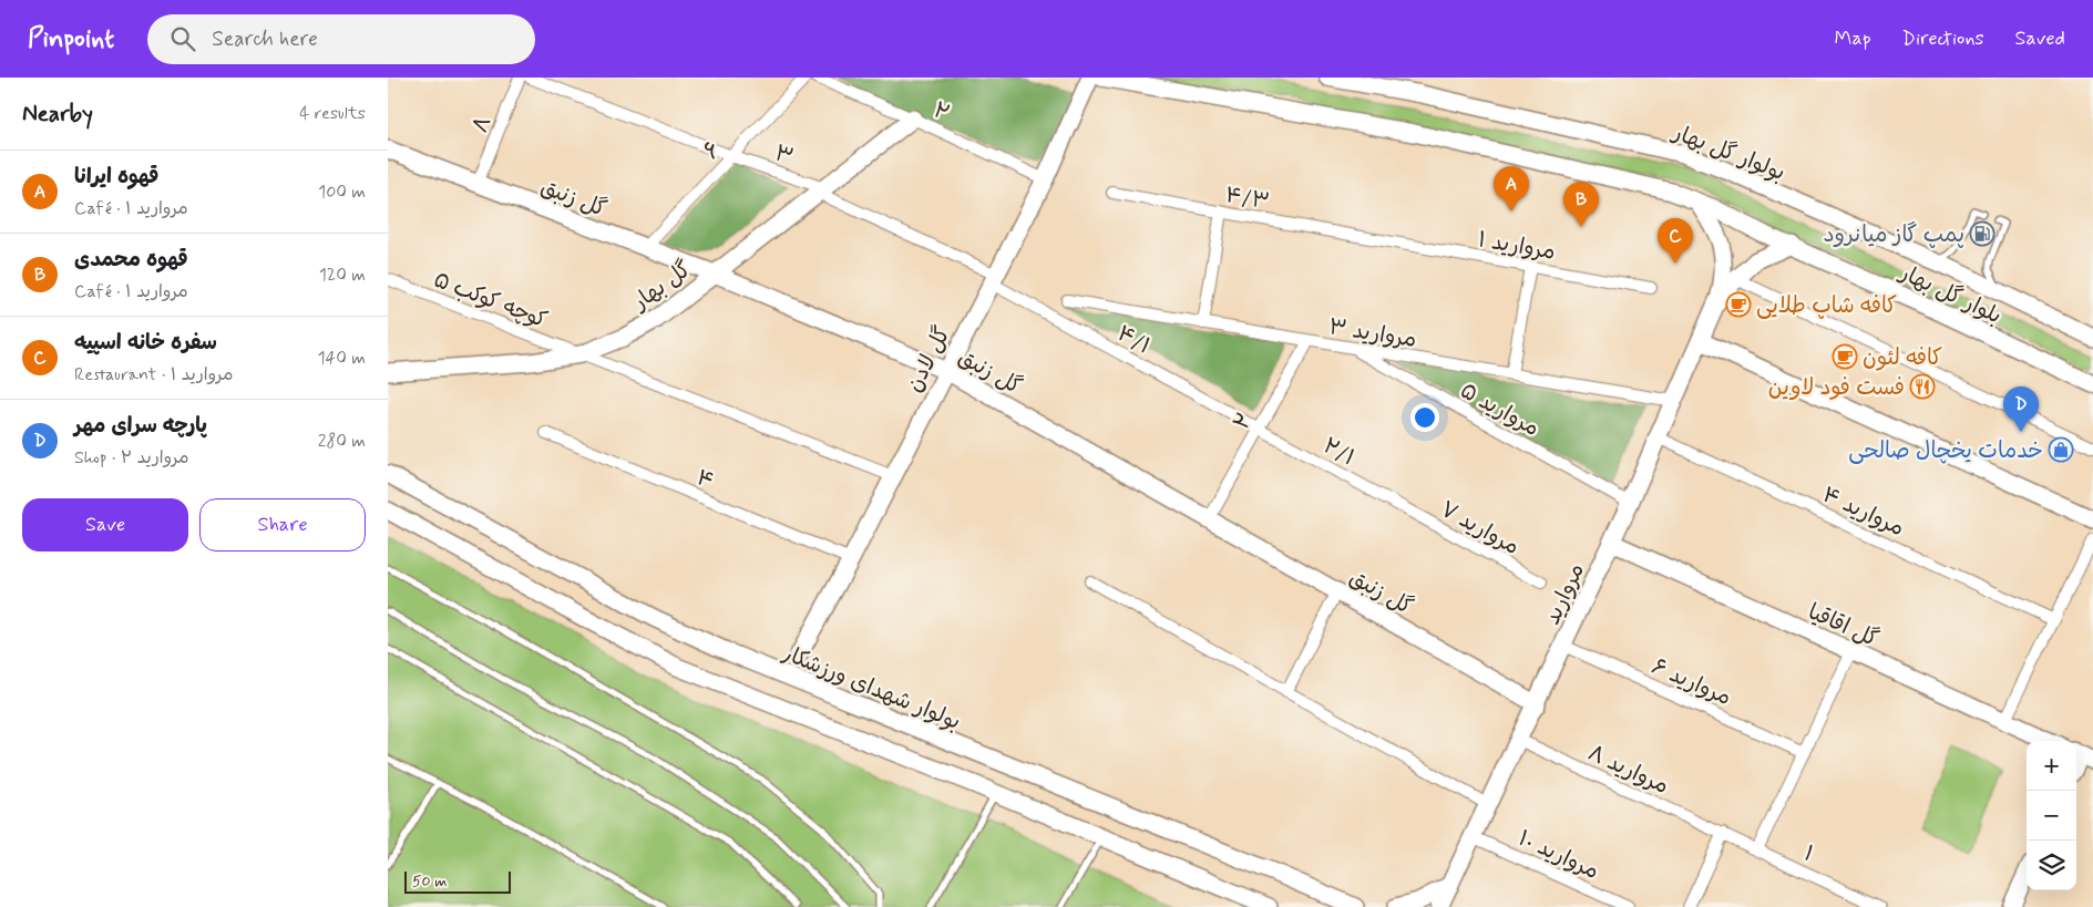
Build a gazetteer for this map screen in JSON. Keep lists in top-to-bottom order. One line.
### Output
{"streets":{"street":["۲","۸","۶","بولوار گل بهار","۳","گل زنبق","۴/۳","مروارید ۱","گل بهار","بلوار گل بهار","کوچه کوکب ۵","مروارید ۳","۴/۱","گل لادن","مروارید ۵","۲/۱","۴","مروارید ۴","مروارید ۷","مروارید","گل اقاقیا","مروارید ۶","بولوار شهدای ورزشکار","مروارید ۸","۱","مروارید ۱۰"]},"crossings":[["۲","گل زنبق"],["۲","گل بهار"],["۲","مروارید ۳"],["۲","۴/۱"],["۲","گل لادن"],["۲","۲/۱"],["۸","گل زنبق"],["۶","۳"],["۶","گل زنبق"],["۳","گل بهار"],["گل زنبق","گل بهار"],["گل زنبق","گل لادن"],["گل زنبق","مروارید"],["۴/۳","مروارید ۱"],["گل بهار","کوچه کوکب ۵"],["بلوار گل بهار","مروارید"],["کوچه کوکب ۵","گل لادن"],["مروارید ۳","مروارید ۵"],["مروارید ۳","مروارید"],["۴/۱","گل لادن"],["۴/۱","۲/۱"],["گل لادن","۴"],["مروارید ۵","مروارید"],["۲/۱","مروارید ۷"],["مروارید ۴","مروارید"],["مروارید","گل اقاقیا"],["مروارید","مروارید ۶"],["مروارید","مروارید ۸"],["مروارید","مروارید ۱۰"],["مروارید ۸","۱"]],"places":{"fuel station":["پمپ گاز میانرود"],"cafe":["کافه شاپ طلایی","کافه لئون"],"restaurant":["فست فود لاوین"],"shop":["خدمات یخچال صالحی"]},"scale_bar":"50 m","page":{"header":"Pinpoint","search":"Search here","nav":["Map","Directions","Saved"],"heading":["Nearby","4 results"],"list":[{"mark":"A","name":"قهوه ایرانا","note":"Café · مروارید ۱","value":"100 m"},{"mark":"B","name":"قهوه محمدی","note":"Café · مروارید ۱","value":"120 m"},{"mark":"C","name":"سفره خانه اسپیه","note":"Restaurant · مروارید ۱","value":"140 m"},{"mark":"D","name":"پارچه سرای مهر","note":"Shop · مروارید ۲","value":"280 m"}],"pins":["A","B","C","D"],"buttons":["Save","Share"],"map_buttons":["+","−"],"scale":"50 m"}}
